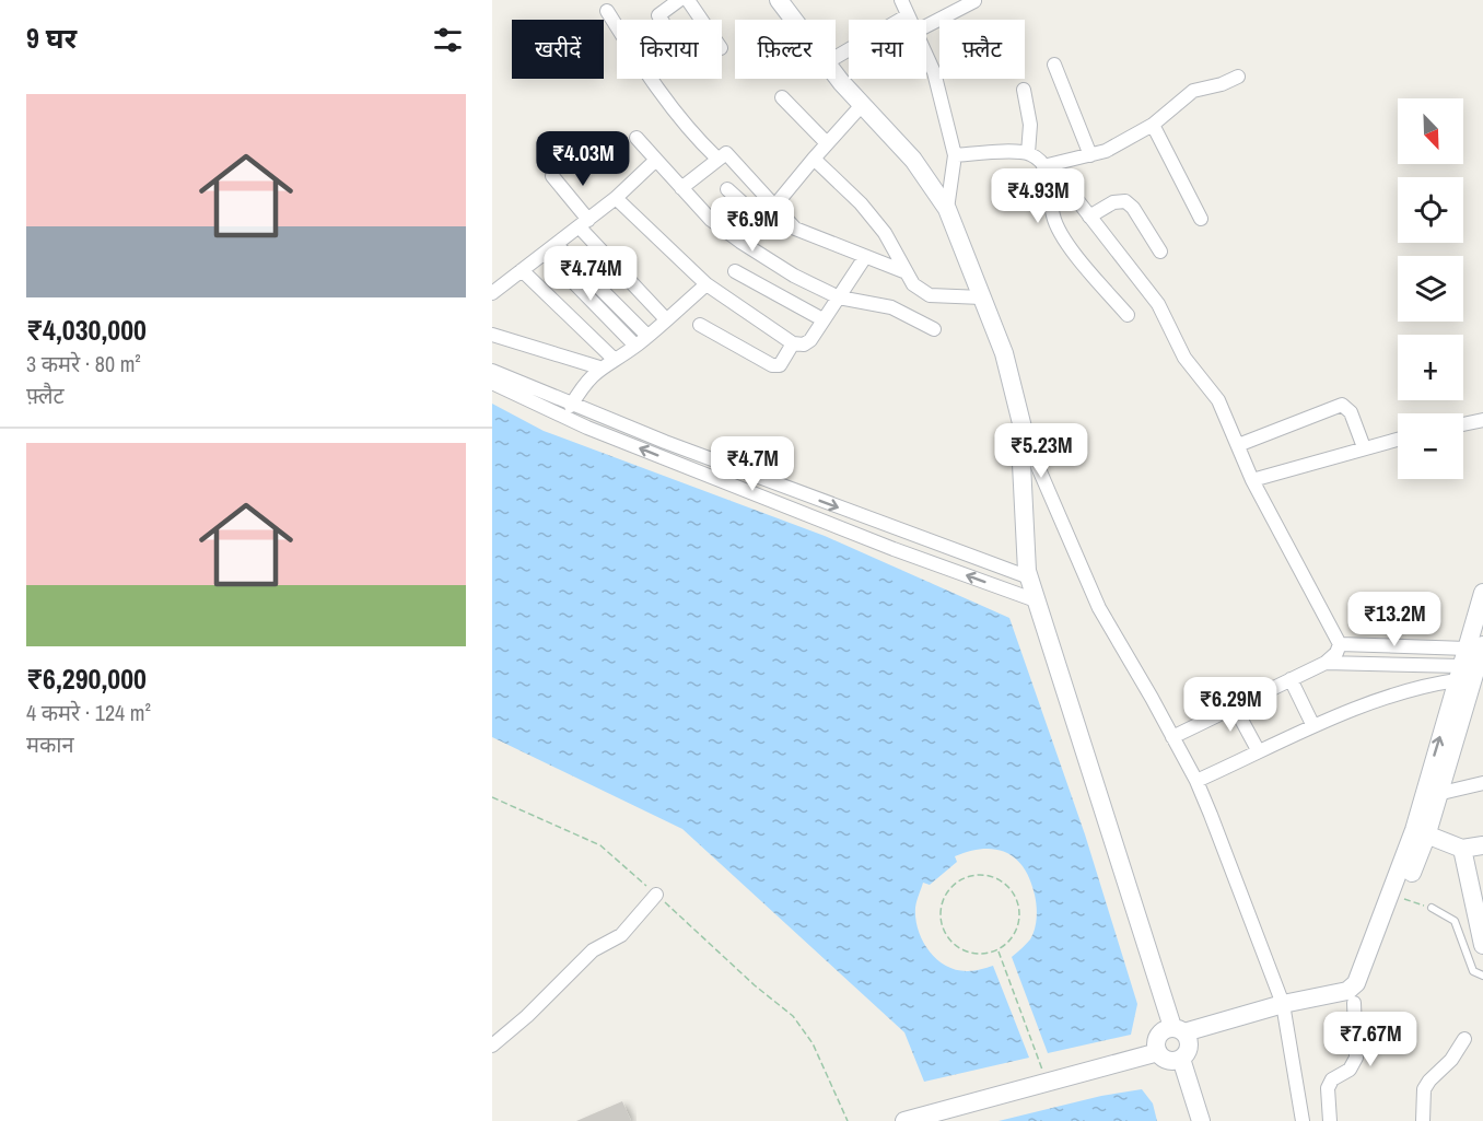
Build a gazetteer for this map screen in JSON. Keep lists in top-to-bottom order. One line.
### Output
{"north":"bottom right","page":{"heading":"9 घर","chip":["खरीदें","किराया","फ़िल्टर","नया","फ़्लैट"],"list":[{"name":"₹4,030,000","note":"3 कमरे · 80 m² · फ़्लैट"},{"name":"₹6,290,000","note":"4 कमरे · 124 m² · मकान"}],"map_buttons":["+","−"],"price":["₹4.03M","₹4.93M","₹6.9M","₹4.74M","₹5.23M","₹4.7M","₹13.2M","₹6.29M","₹7.67M"]}}
